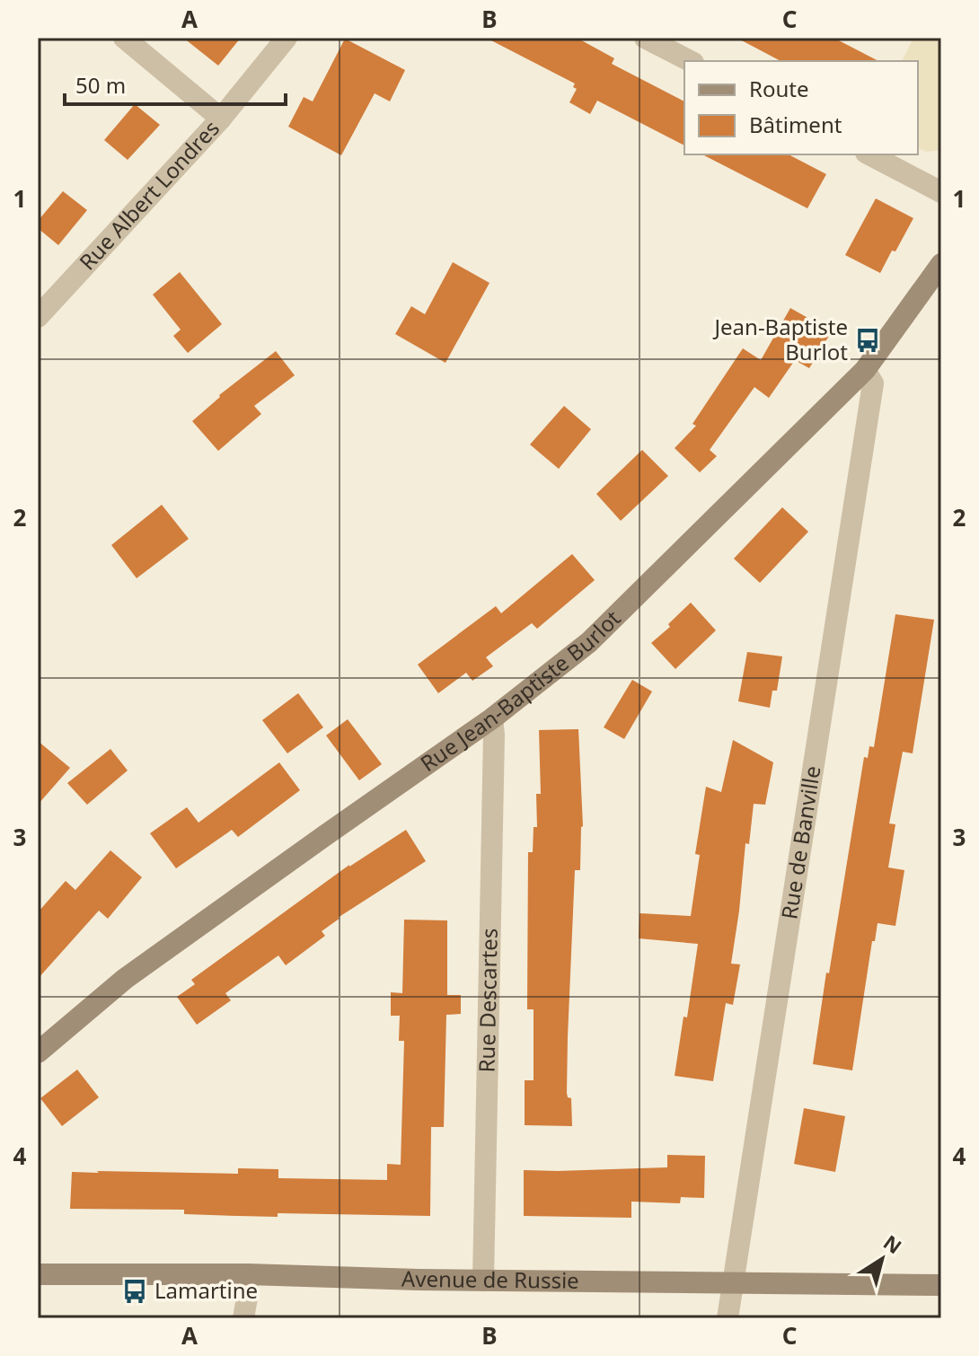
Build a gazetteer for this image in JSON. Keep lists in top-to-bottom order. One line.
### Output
{"streets":{"street":["Rue Albert Londres","Rue Jean-Baptiste Burlot","Rue de Banville","Rue Descartes","Avenue de Russie"]},"crossings":[["Rue Jean-Baptiste Burlot","Rue de Banville"],["Rue Jean-Baptiste Burlot","Rue Descartes"],["Rue de Banville","Avenue de Russie"],["Rue Descartes","Avenue de Russie"]],"places":{"bus stop":["Jean-Baptiste Burlot","Lamartine"]},"legend":["Route","Bâtiment"],"scale_bar":"50 m","north":"top right","grid":{"columns":["A","B","C"],"rows":["1","2","3","4"]}}
